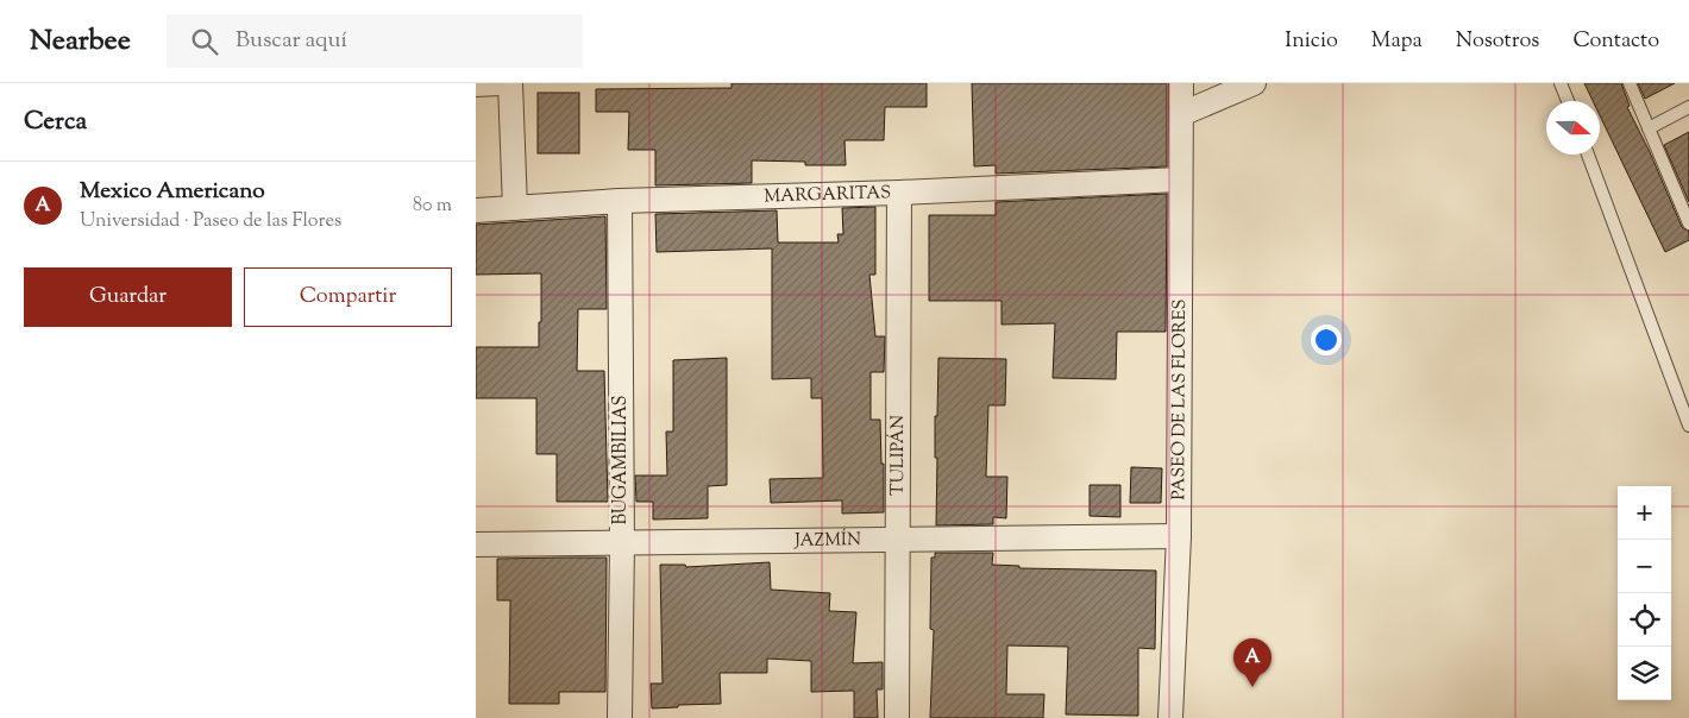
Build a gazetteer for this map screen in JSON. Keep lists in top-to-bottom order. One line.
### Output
{"streets":{"street":["MARGARITAS","PASEO DE LAS FLORES","TULIPÁN","BUGAMBILIAS","JAZMÍN"]},"crossings":[["MARGARITAS","PASEO DE LAS FLORES"],["MARGARITAS","TULIPÁN"],["MARGARITAS","BUGAMBILIAS"],["PASEO DE LAS FLORES","JAZMÍN"],["TULIPÁN","JAZMÍN"],["BUGAMBILIAS","JAZMÍN"]],"north":"right","page":{"header":"Nearbee","search":"Buscar aquí","nav":["Inicio","Mapa","Nosotros","Contacto"],"heading":"Cerca","list":[{"mark":"A","name":"Mexico Americano","note":"Universidad · Paseo de las Flores","value":"80 m"}],"buttons":["Guardar","Compartir"],"map_buttons":["+","−"],"pins":"A"}}
